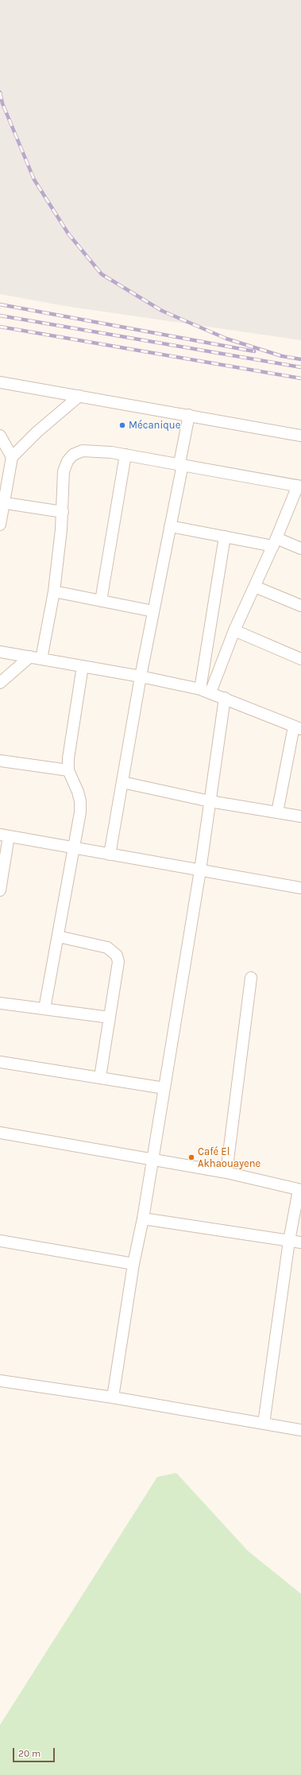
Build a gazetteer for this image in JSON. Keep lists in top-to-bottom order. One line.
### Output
{"places":["Mécanique","Café El Akhaouayene"],"scale_bar":"20 m"}
